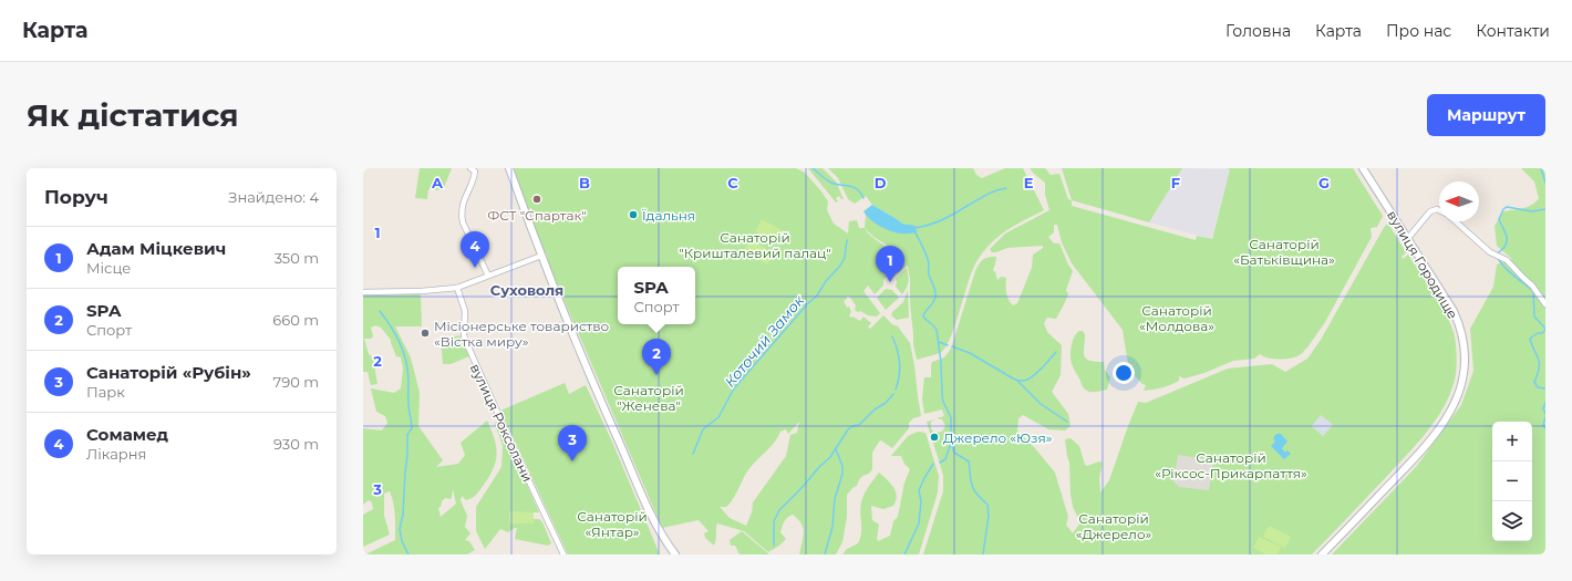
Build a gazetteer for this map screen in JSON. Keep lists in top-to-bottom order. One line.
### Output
{"streets":{"street":["вулиця Городище","вулиця Роксолани"]},"districts":["Суховоля"],"water":["Коточий Замок"],"parks":["Санаторій \"Кришталевий палац\"","Санаторій «Батьківщина»","Санаторій «Молдова»","Санаторій \"Женева\"","Санаторій «Ріксос-Прикарпаття»","Санаторій «Янтар»","Санаторій «Джерело»"],"places":["ФСТ \"Спартак\"","Їдальня","Місіонерське товариство «Вістка миру»","Джерело «Юзя»"],"north":"left","page":{"header":"Карта","nav":["Головна","Карта","Про нас","Контакти"],"buttons":"Маршрут","title":"Як дістатися","heading":["Поруч","Знайдено: 4"],"list":[{"mark":"1","name":"Адам Міцкевич","note":"Місце","value":"350 m"},{"mark":"2","name":"SPA","note":"Спорт","value":"660 m"},{"mark":"3","name":"Санаторій «Рубін»","note":"Парк","value":"790 m"},{"mark":"4","name":"Сомамед","note":"Лікарня","value":"930 m"}],"pins":["4","1","2","3"],"popup":["SPA","Спорт"],"map_buttons":["+","−"]},"grid":{"columns":["A","B","C","D","E","F","G"],"rows":["1","2","3"]}}
